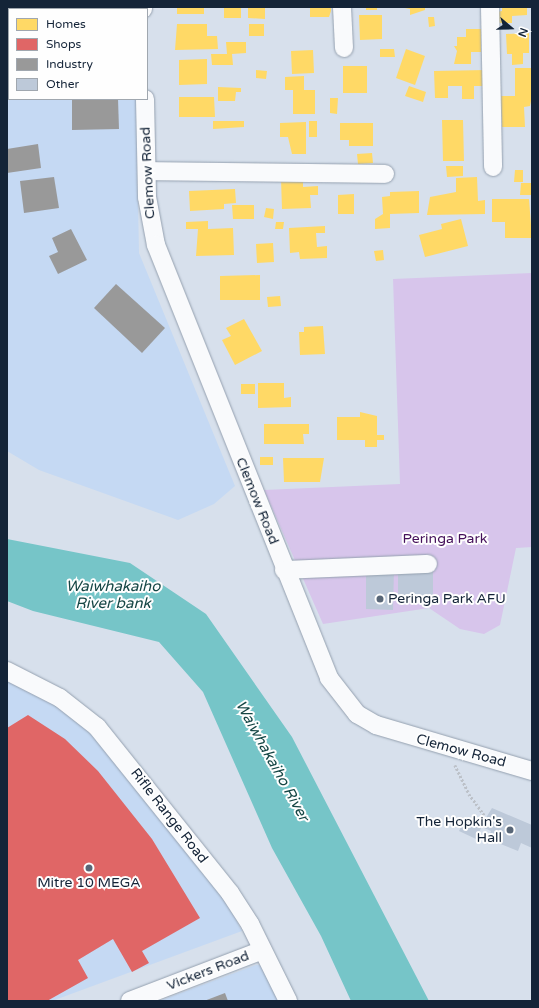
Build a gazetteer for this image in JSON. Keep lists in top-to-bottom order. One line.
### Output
{"streets":{"street":["Clemow Road","Rifle Range Road","Vickers Road"]},"crossings":[["Rifle Range Road","Vickers Road"]],"water":["Waiwhakaiho River bank","Waiwhakaiho River"],"parks":["Peringa Park"],"places":["Peringa Park AFU","The Hopkin's Hall","Mitre 10 MEGA"],"legend":["Homes","Shops","Industry","Other"],"north":"right"}
